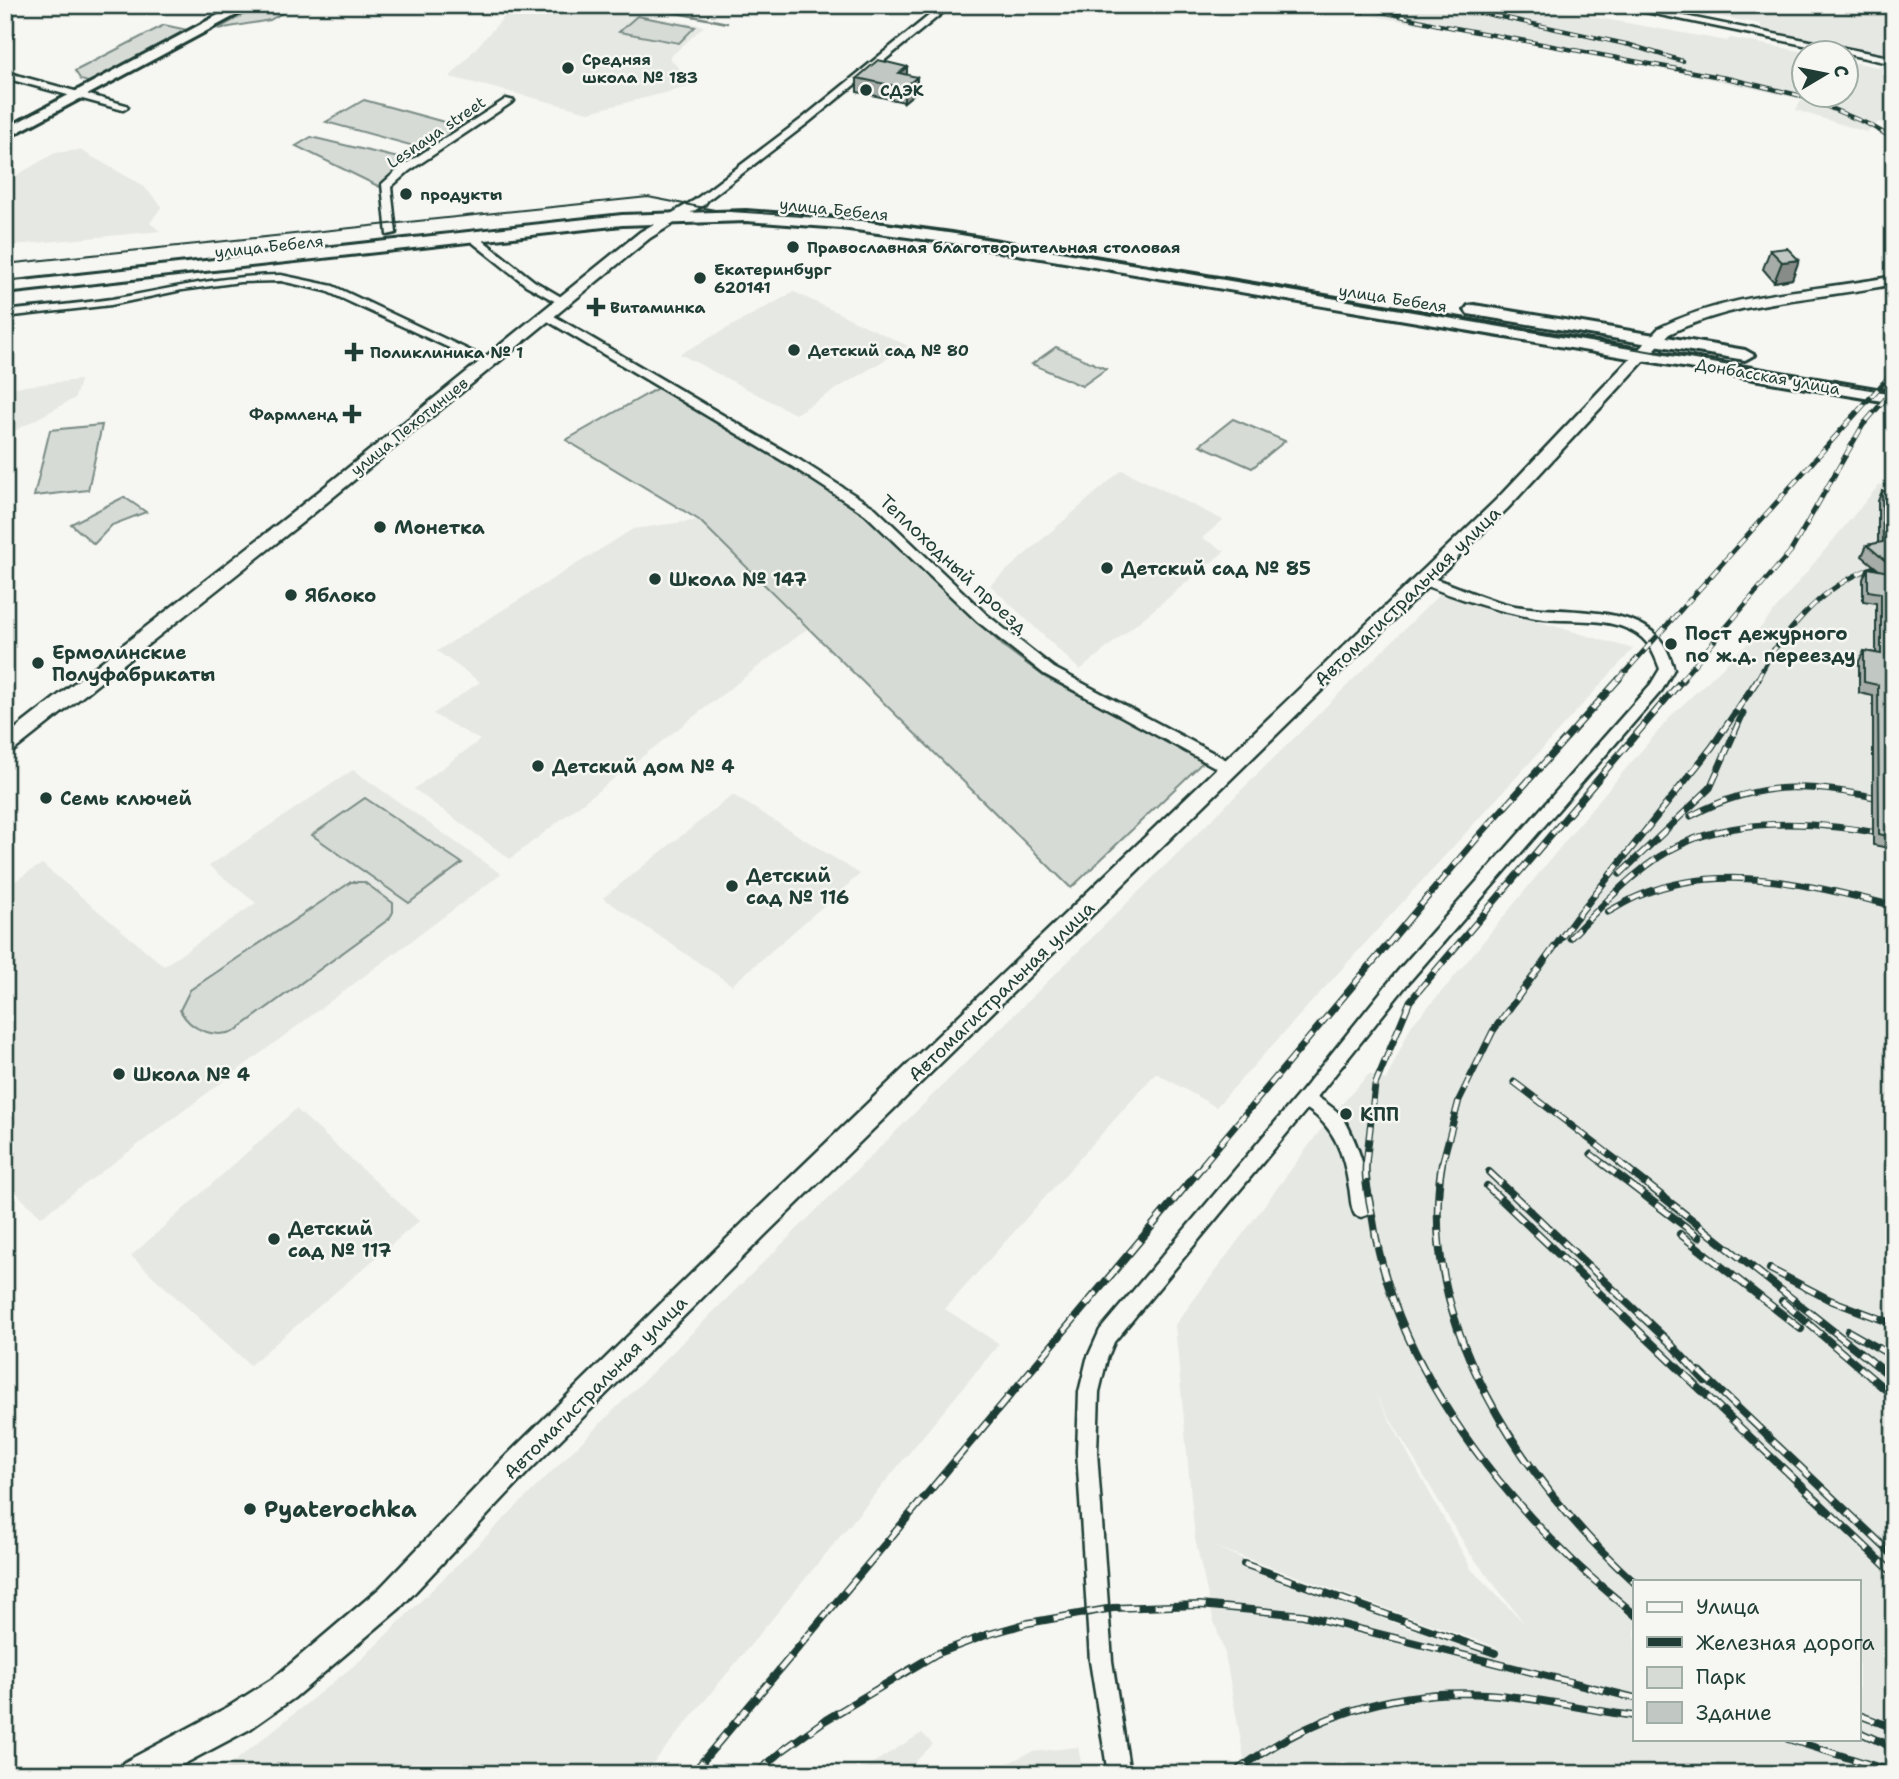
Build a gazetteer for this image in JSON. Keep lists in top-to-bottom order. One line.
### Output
{"streets":{"main road":["улица Бебеля","Донбасская улица","улица Пехотинцев","Автомагистральная улица"],"street":["Lesnaya street","Теплоходный проезд"]},"crossings":[["Lesnaya street","улица Бебеля"],["улица Бебеля","Донбасская улица"],["улица Бебеля","улица Пехотинцев"],["улица Бебеля","Автомагистральная улица"],["Донбасская улица","Автомагистральная улица"],["улица Пехотинцев","Теплоходный проезд"],["Теплоходный проезд","Автомагистральная улица"]],"places":{"other":["Средняя школа № 183","СДЭК","продукты","Православная благотворительная столовая","Екатеринбург 620141","Детский сад № 80","Монетка","Детский сад № 85","Школа № 147","Яблоко","Пост дежурного по ж.д. переезду","Ермолинские Полуфабрикаты","Детский дом № 4","Семь ключей","Детский сад № 116","Школа № 4","КПП","Детский сад № 117","Pyaterochka"],"health":["Витаминка","Поликлиника № 1","Фармленд"]},"legend":["Улица","Железная дорога","Парк","Здание"],"north":"right"}
